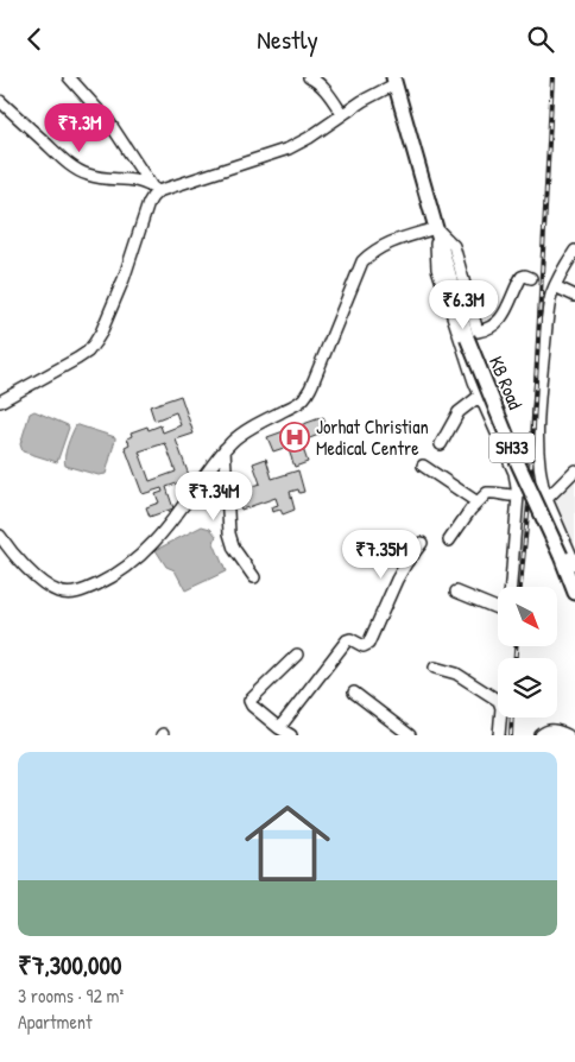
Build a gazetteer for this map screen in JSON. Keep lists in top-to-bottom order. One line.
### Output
{"streets":{"main road":["KB Road","SH33"]},"places":{"hospital":["Jorhat Christian Medical Centre"]},"north":"bottom right","page":{"header":"Nestly","price":["₹7.3M","₹6.3M","₹7.34M","₹7.35M"],"list":[{"name":"₹7,300,000","note":"3 rooms · 92 m² · Apartment"}]}}
